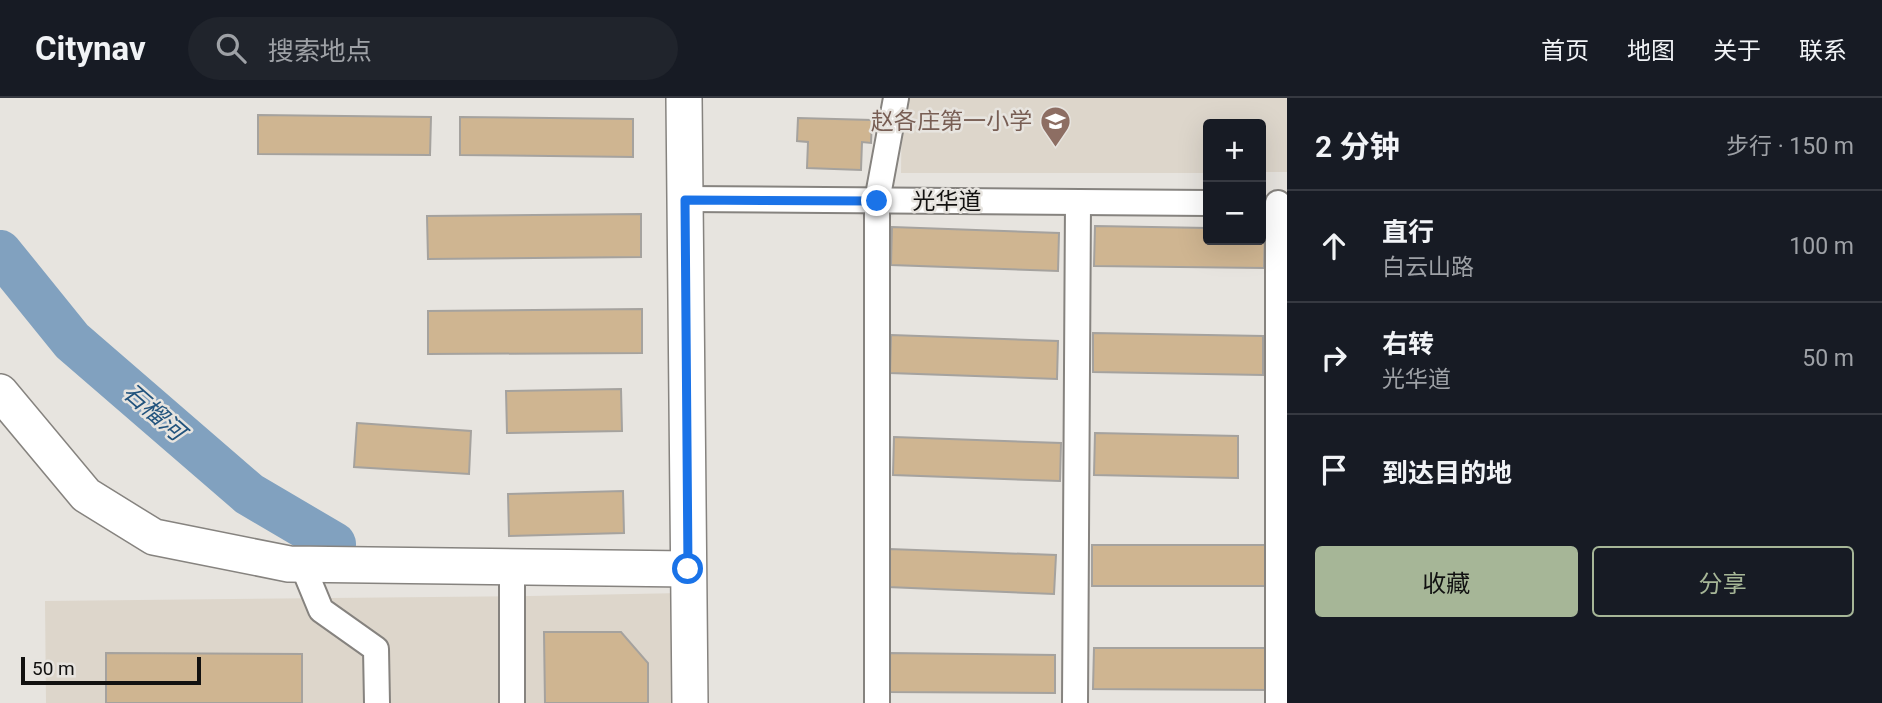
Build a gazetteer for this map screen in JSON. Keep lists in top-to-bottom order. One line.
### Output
{"streets":{"street":["光华道"]},"water":["石榴河"],"places":{"school or university":["赵各庄第一小学"]},"scale_bar":"50 m","page":{"header":"Citynav","search":"搜索地点","nav":["首页","地图","关于","联系"],"heading":["2 分钟","步行 · 150 m"],"map_buttons":["+","−"],"list":[["直行","白云山路","100 m"],["右转","光华道","50 m"],"到达目的地"],"buttons":["收藏","分享"],"scale":"50 m"}}
